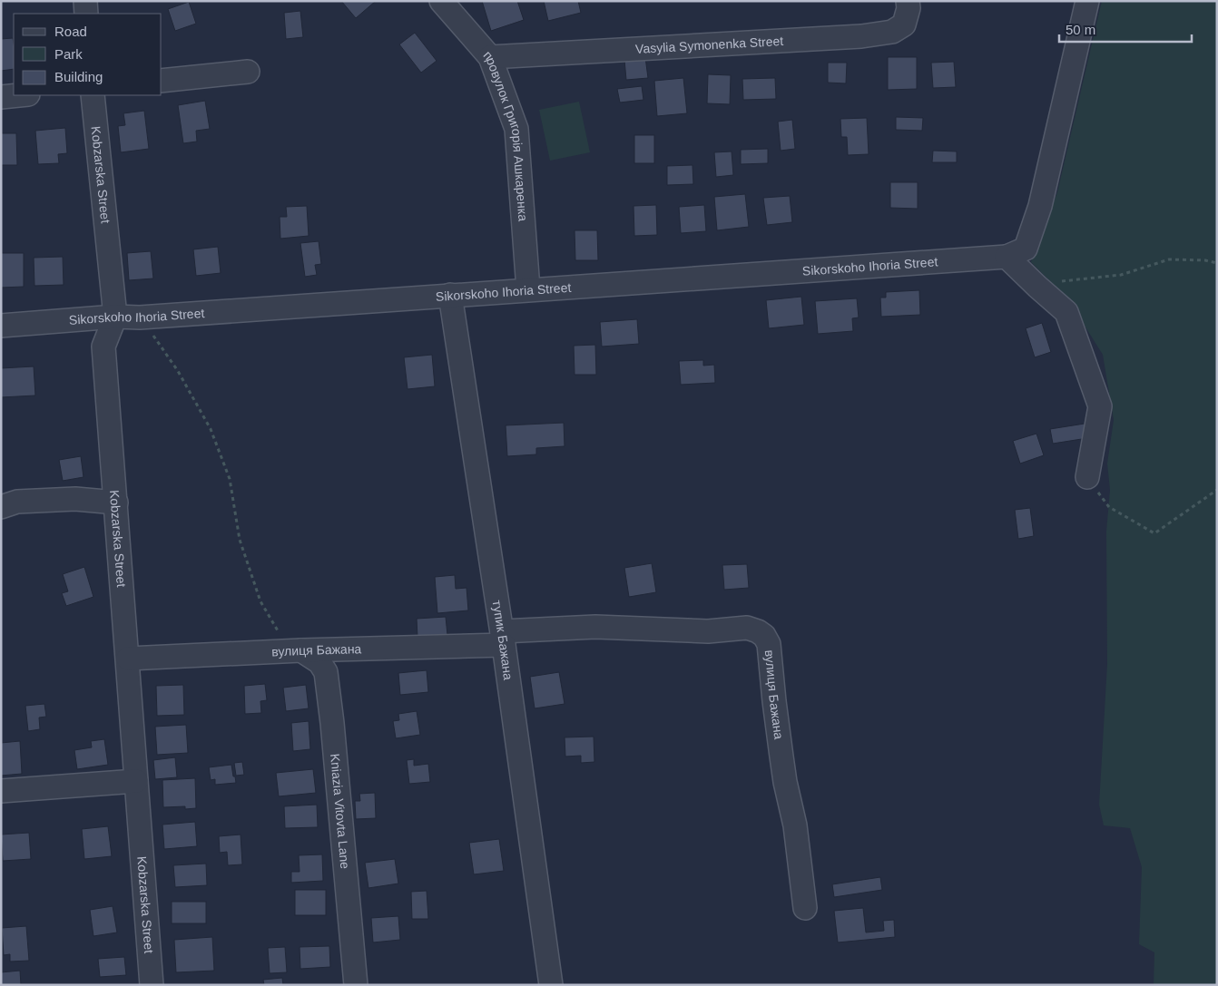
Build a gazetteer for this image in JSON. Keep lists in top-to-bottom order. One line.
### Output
{"streets":{"street":["Vasylia Symonenka Street","провулок Григорія Ашкаренка","Kobzarska Street","Sikorskoho Ihoria Street","тупик Бажана","вулиця Бажана","Kniazia Vitovta Lane"]},"crossings":[["Vasylia Symonenka Street","провулок Григорія Ашкаренка"],["провулок Григорія Ашкаренка","Sikorskoho Ihoria Street"],["Kobzarska Street","Sikorskoho Ihoria Street"],["Kobzarska Street","вулиця Бажана"],["Sikorskoho Ihoria Street","тупик Бажана"],["тупик Бажана","вулиця Бажана"],["вулиця Бажана","Kniazia Vitovta Lane"]],"legend":["Road","Park","Building"],"scale_bar":"50 m"}
